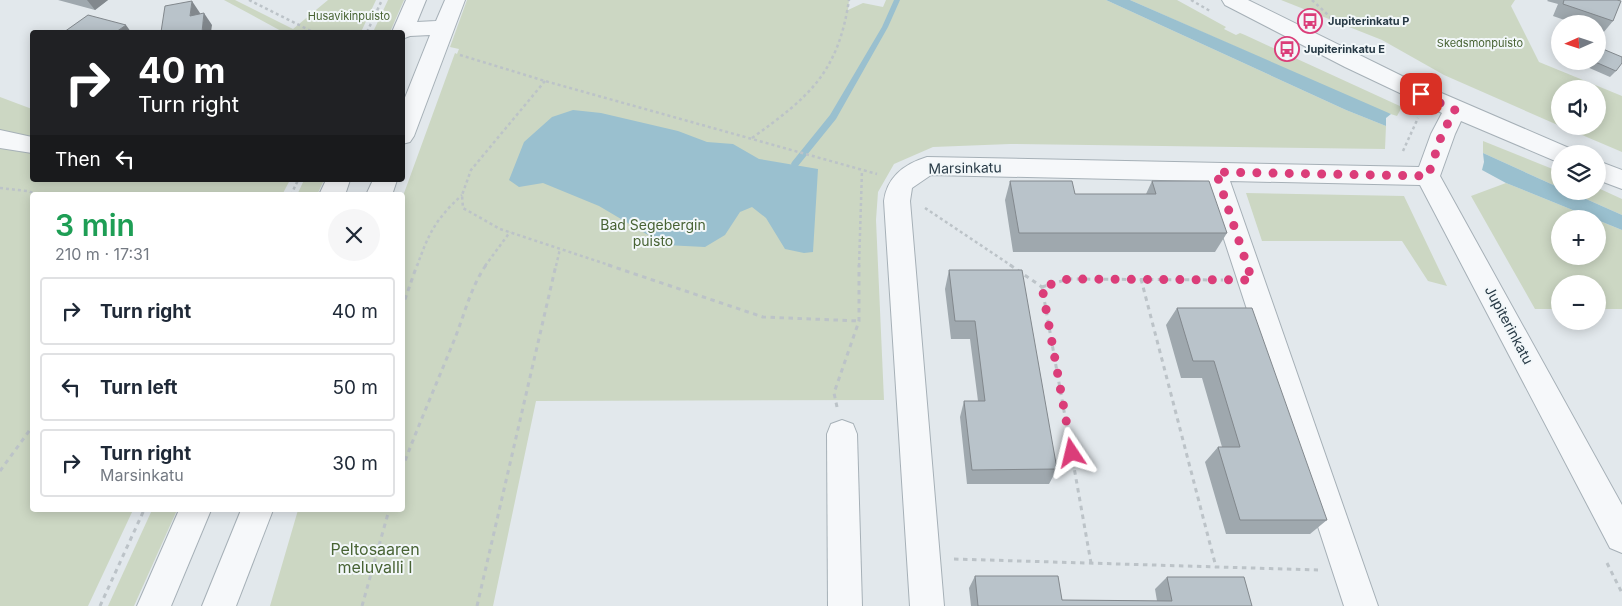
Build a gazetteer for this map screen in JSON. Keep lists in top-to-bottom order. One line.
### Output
{"streets":{"street":["Marsinkatu","Jupiterinkatu"]},"crossings":[["Marsinkatu","Jupiterinkatu"]],"parks":["Husavikinpuisto","Skedsmonpuisto","Bad Segebergin puisto","Peltosaaren meluvalli I"],"places":{"bus stop":["Jupiterinkatu P","Jupiterinkatu E"]},"north":"left","page":{"map_buttons":["+","−"],"turn":["40 m","Turn right"],"then":"Then","heading":["3 min","210 m · 17:31"],"list":[{"name":"Turn right","value":"40 m"},{"name":"Turn left","value":"50 m"},{"name":"Turn right","note":"Marsinkatu","value":"30 m"}]}}
